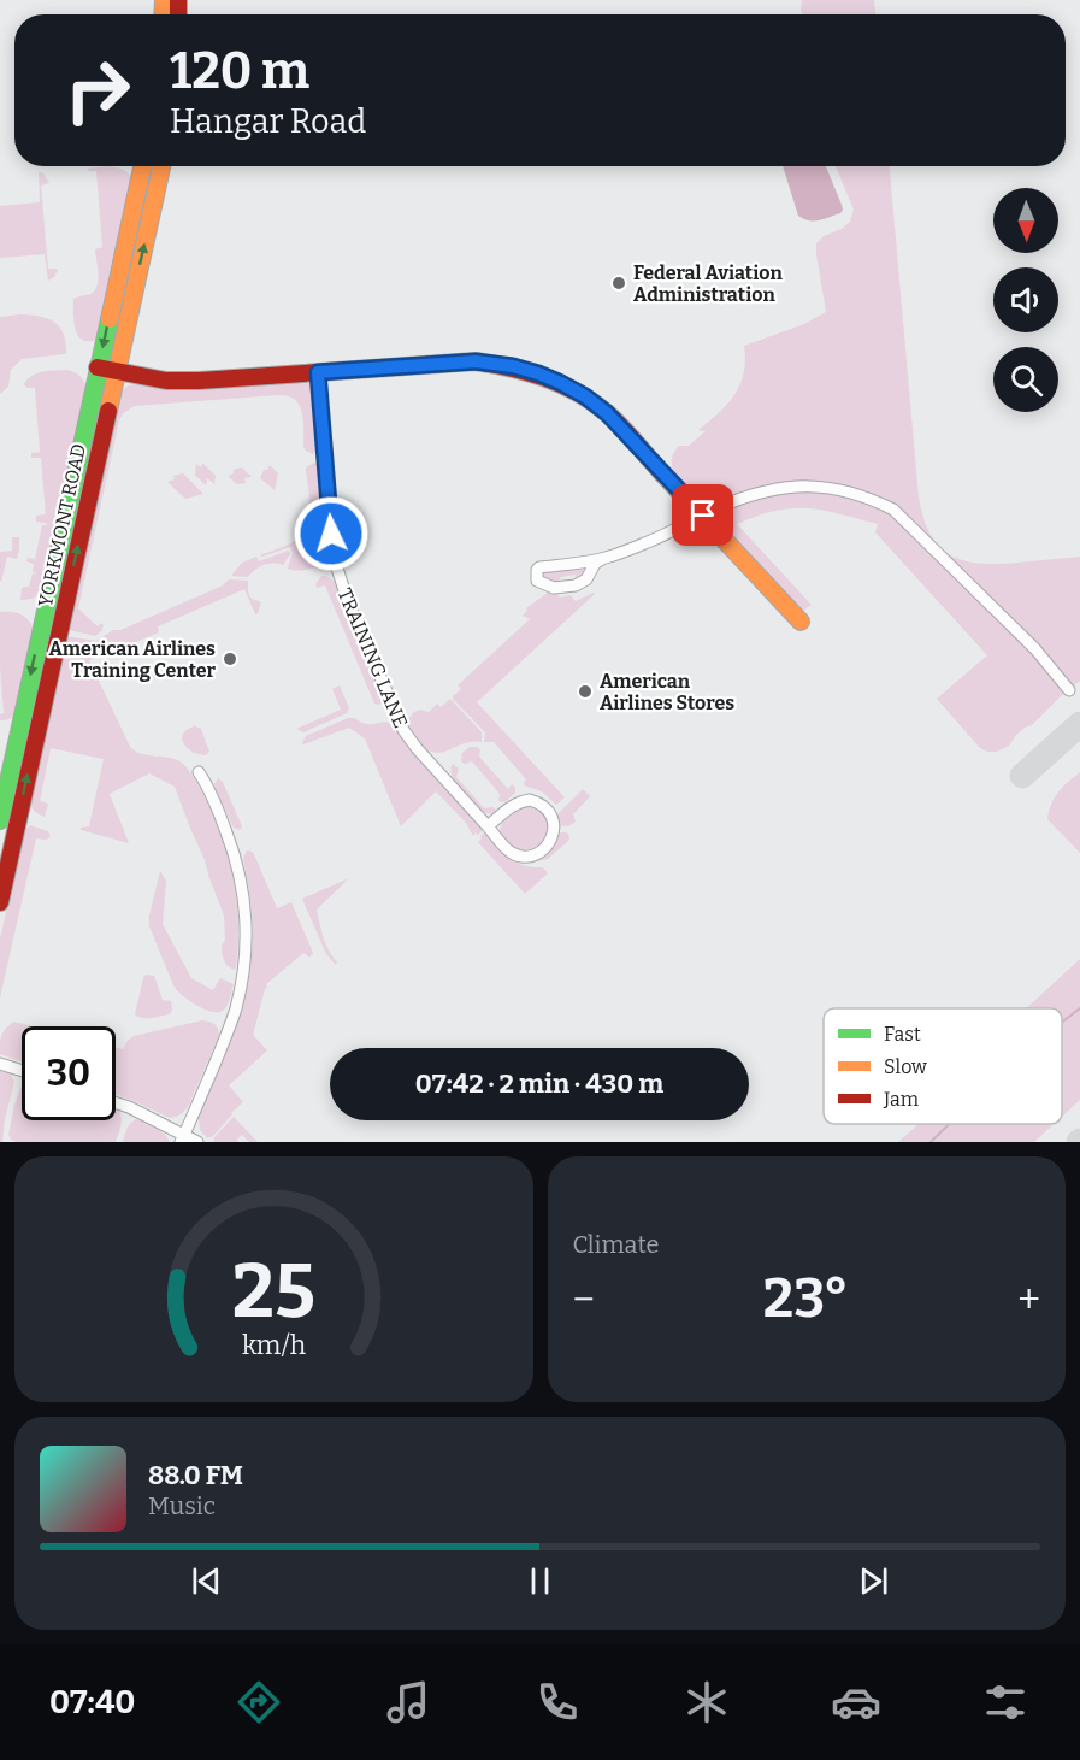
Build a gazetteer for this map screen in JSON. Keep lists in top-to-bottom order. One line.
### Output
{"streets":{"street":["YORKMONT ROAD","TRAINING LANE"]},"places":["Federal Aviation Administration","American Airlines Training Center","American Airlines Stores"],"legend":["Fast","Slow","Jam"],"north":"bottom","page":{"turn":["120 m","Hangar Road"],"limit":"30","trip":"07:42 · 2 min · 430 m","tile":"Climate","heat":["−","23°","+"],"song":["88.0 FM","Music"],"tabs":"07:40","gauge":["25","km/h"]}}
